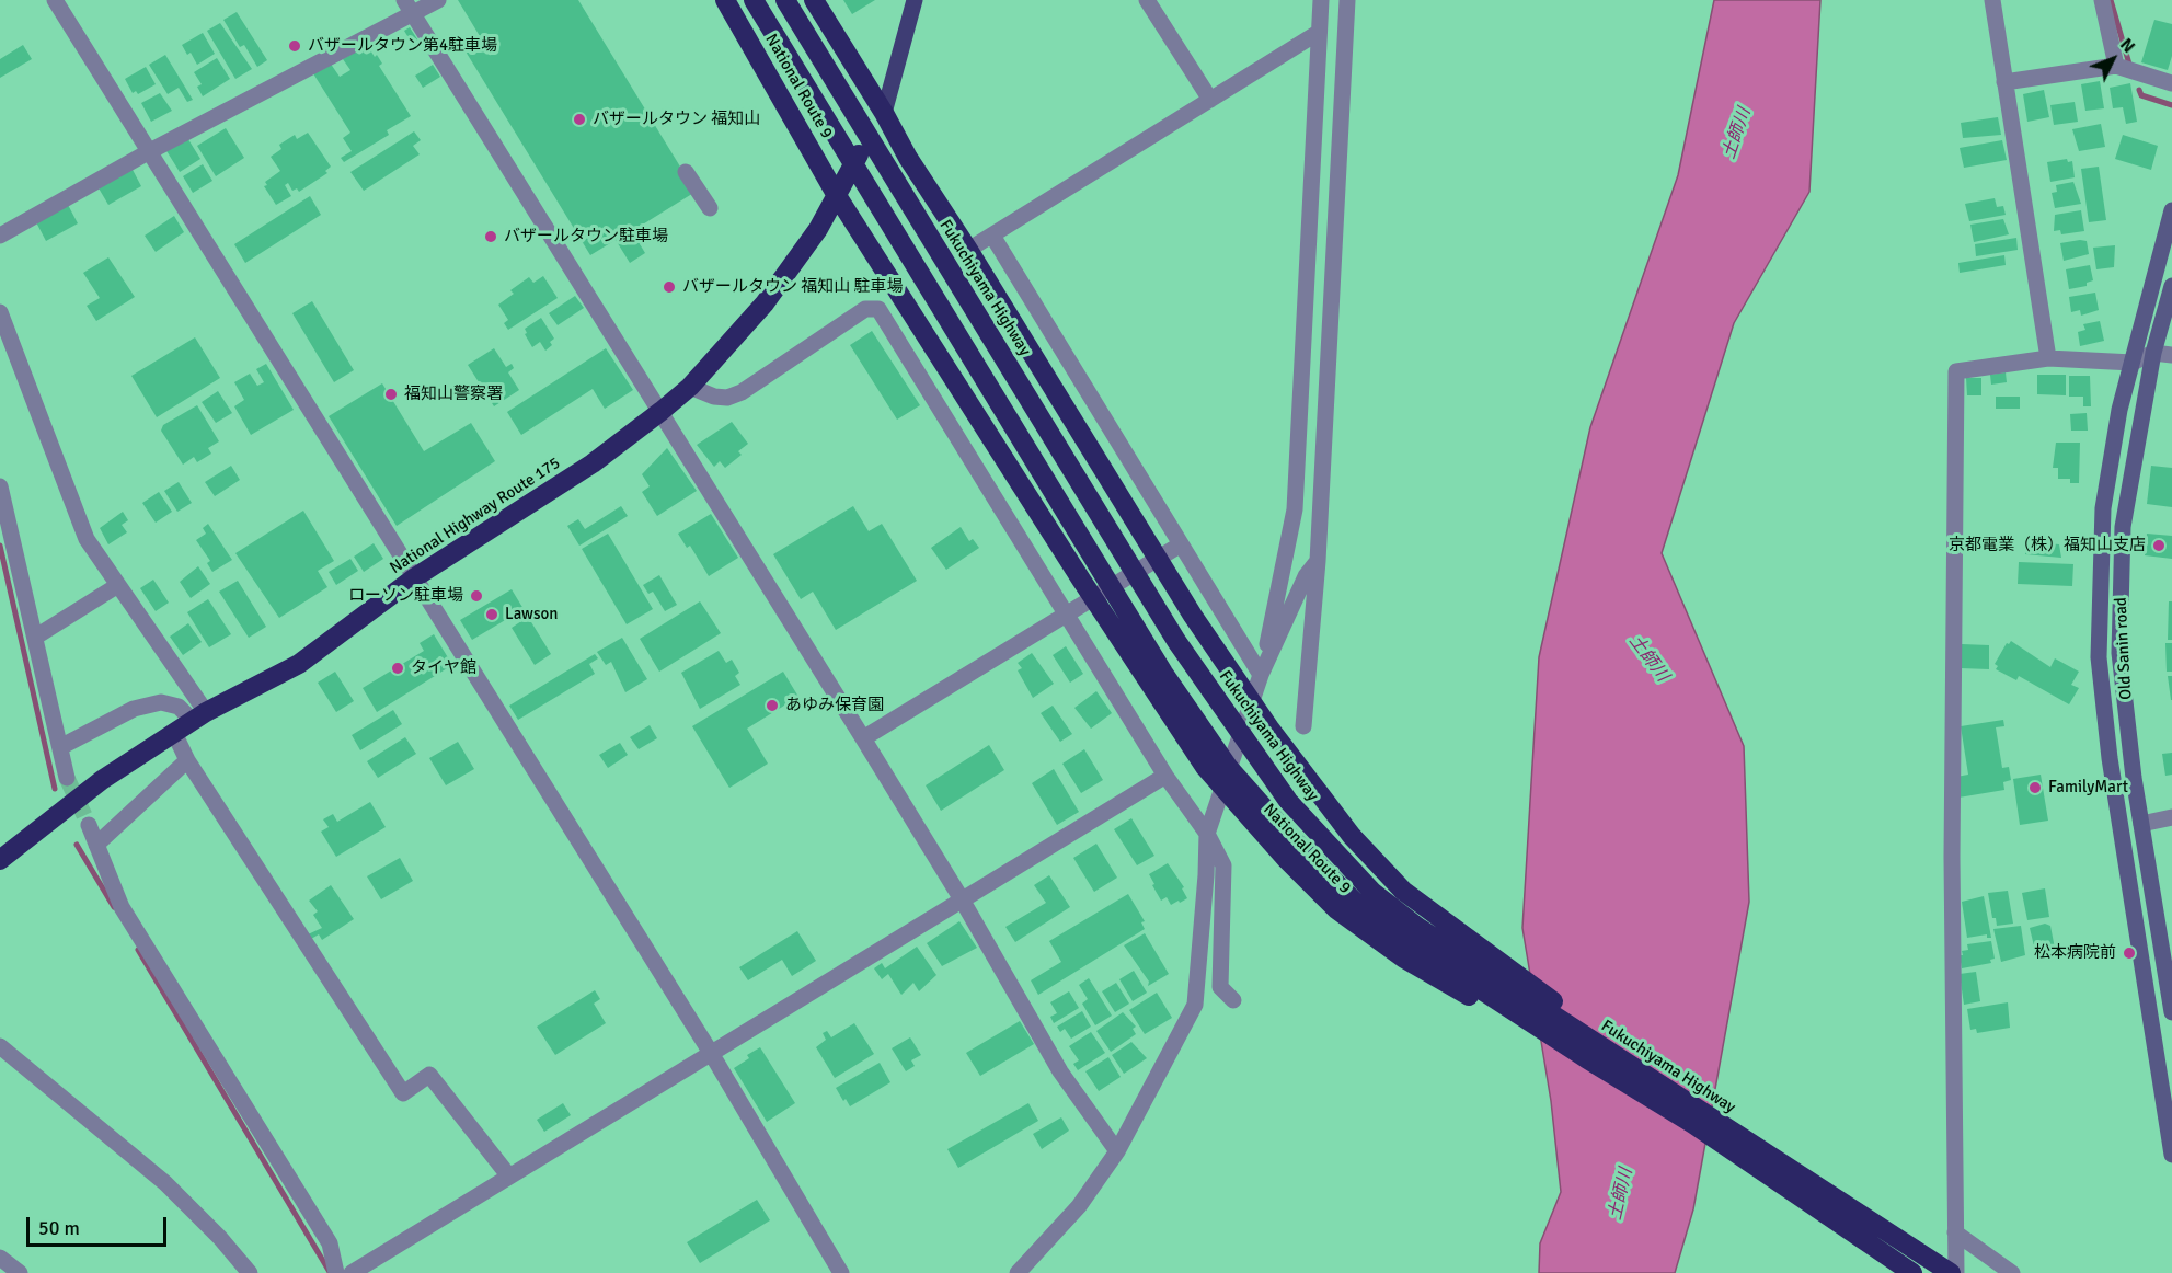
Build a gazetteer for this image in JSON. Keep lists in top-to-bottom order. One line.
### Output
{"streets":{"highway":["National Route 9","Fukuchiyama Highway","National Highway Route 175"],"street":["Old Sanin road"]},"crossings":[["National Route 9","Fukuchiyama Highway"],["National Route 9","National Highway Route 175"]],"water":["土師川"],"places":["バザールタウン第4駐車場","バザールタウン 福知山","バザールタウン駐車場","バザールタウン 福知山 駐車場","福知山警察署","京都電業（株）福知山支店","ローソン駐車場","Lawson","タイヤ館","あゆみ保育園","FamilyMart","松本病院前"],"scale_bar":"50 m","north":"top right"}
